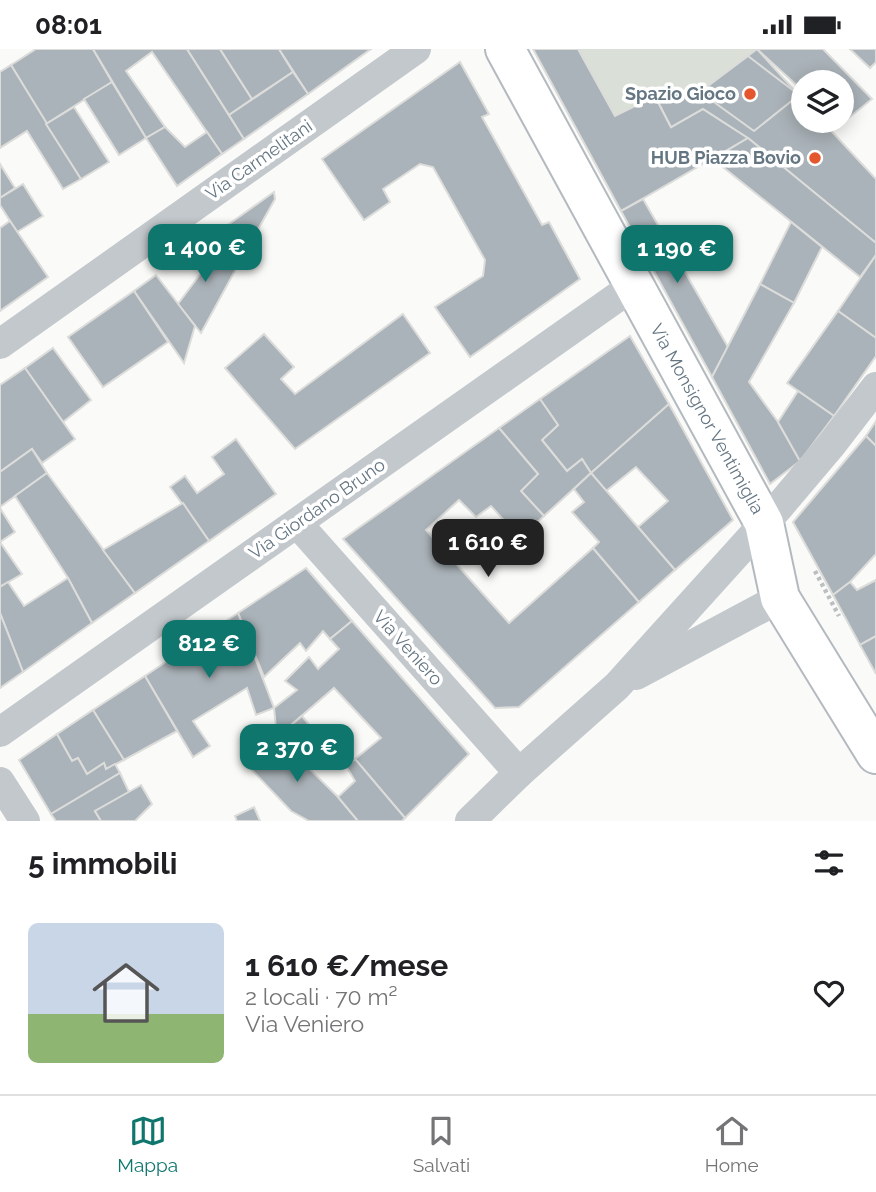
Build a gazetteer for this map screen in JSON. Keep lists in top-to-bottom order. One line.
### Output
{"streets":{"main road":["Via Monsignor Ventimiglia"],"street":["Via Carmelitani","Via Giordano Bruno","Via Veniero"]},"crossings":[["Via Monsignor Ventimiglia","Via Giordano Bruno"],["Via Giordano Bruno","Via Veniero"]],"places":["Spazio Gioco","HUB Piazza Bovio"],"page":{"status":"08:01","price":["1 400 €","1 190 €","1 610 €","812 €","2 370 €"],"heading":"5 immobili","list":[{"name":"1 610 €/mese","note":"2 locali · 70 m² · Via Veniero"}],"tabs":["Mappa","Salvati","Home"]}}
